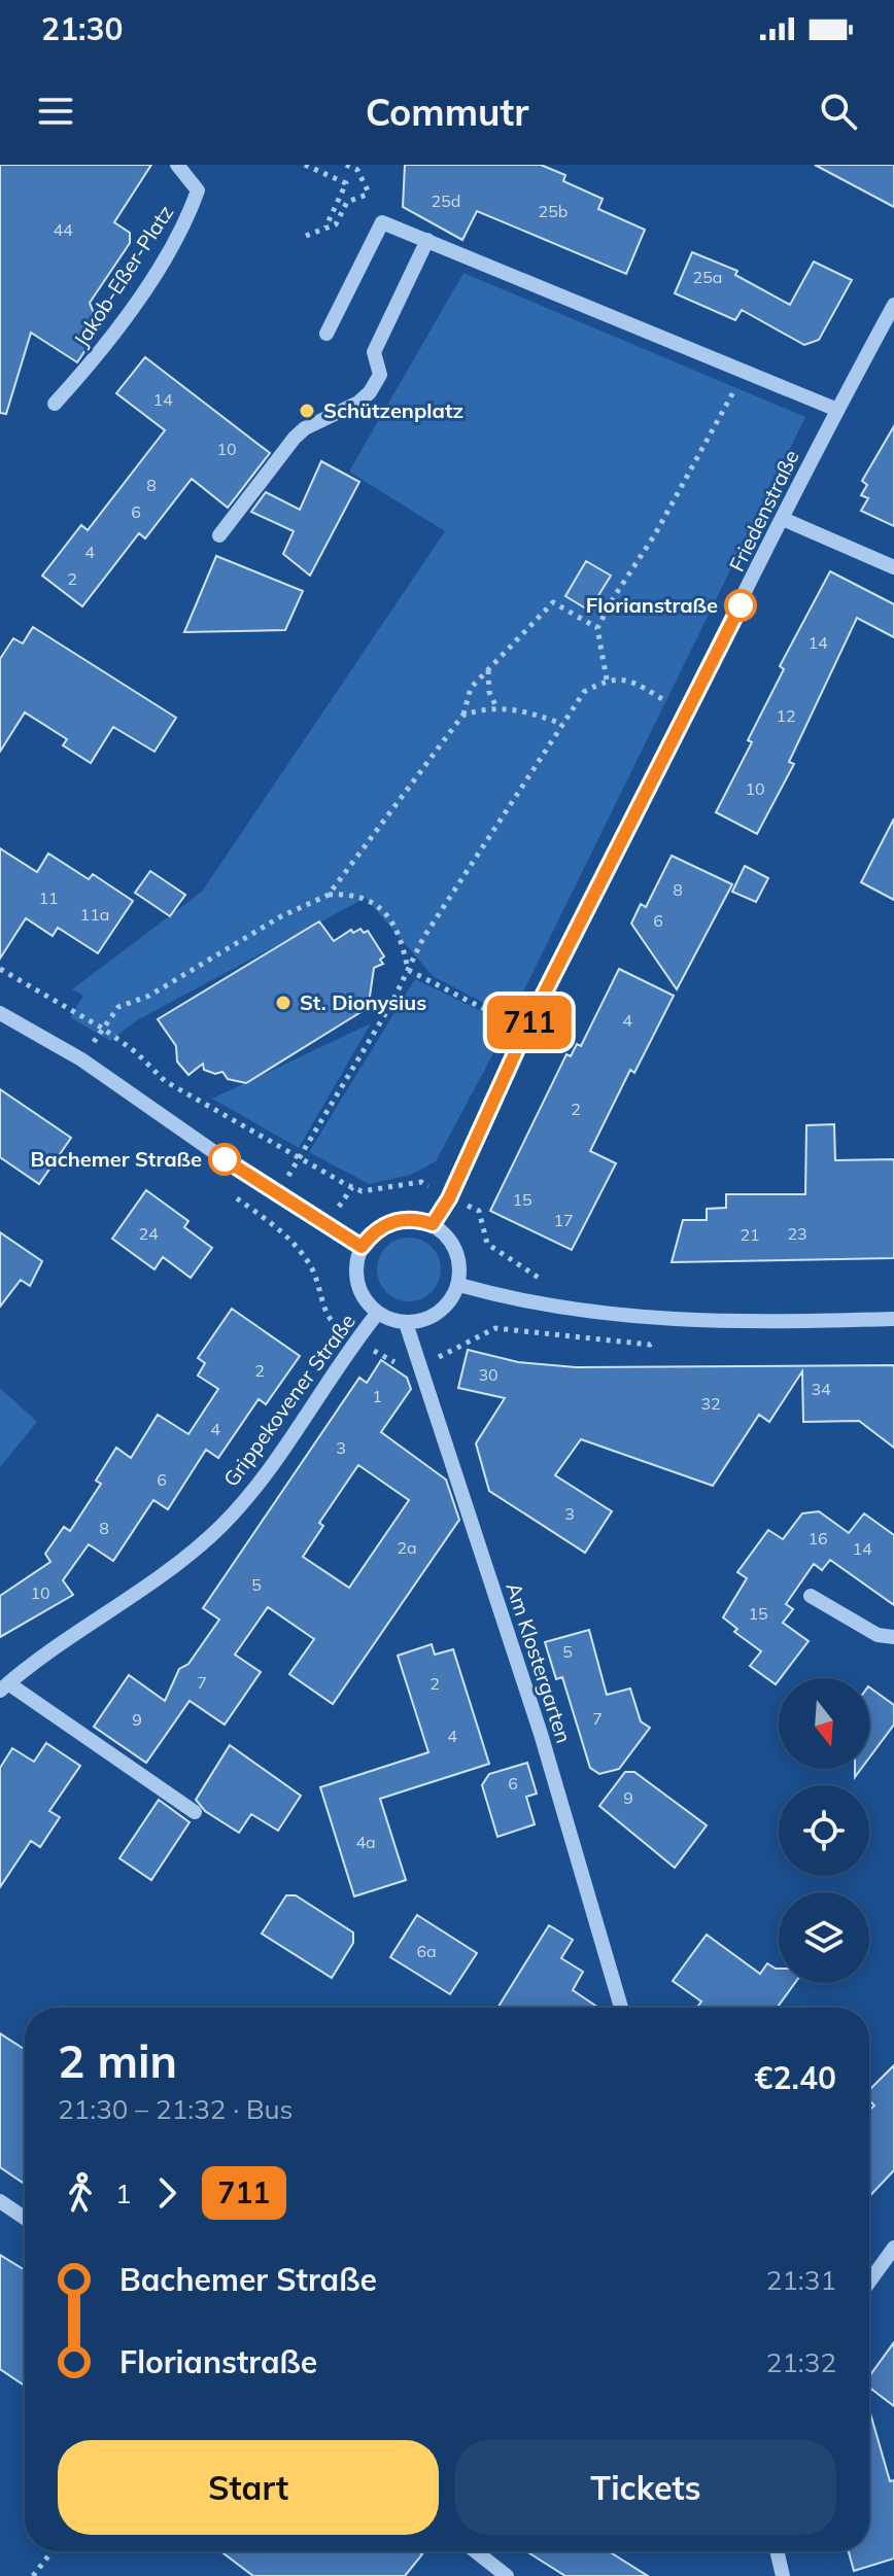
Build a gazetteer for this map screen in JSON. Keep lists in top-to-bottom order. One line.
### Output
{"streets":{"street":["Jakob-Eßer-Platz","Friedenstraße","Grippekovener Straße","Am Klostergarten"]},"crossings":[["Friedenstraße","Grippekovener Straße"],["Friedenstraße","Am Klostergarten"],["Grippekovener Straße","Am Klostergarten"]],"places":["Schützenplatz","Florianstraße","St. Dionysius","Bachemer Straße"],"lines":["bus line 711"],"house_numbers":["25d","25b","44","25a","14","10","8","6","4","2","14","12","10","8","11","11a","6","4","2","15","17","24","23","21","2","30","34","1","32","4","3","6","3","8","16","2a","14","5","10","15","5","7","2","7","9","4","6","9","4a","6a"],"north":"bottom","page":{"status":"21:30","header":"Commutr","on_map":"711","heading":["2 min","21:30 – 21:32 · Bus","€2.40"],"legs":["1","711"],"list":[{"name":"Bachemer Straße","value":"21:31"},{"name":"Florianstraße","value":"21:32"}],"buttons":["Start","Tickets"]}}
